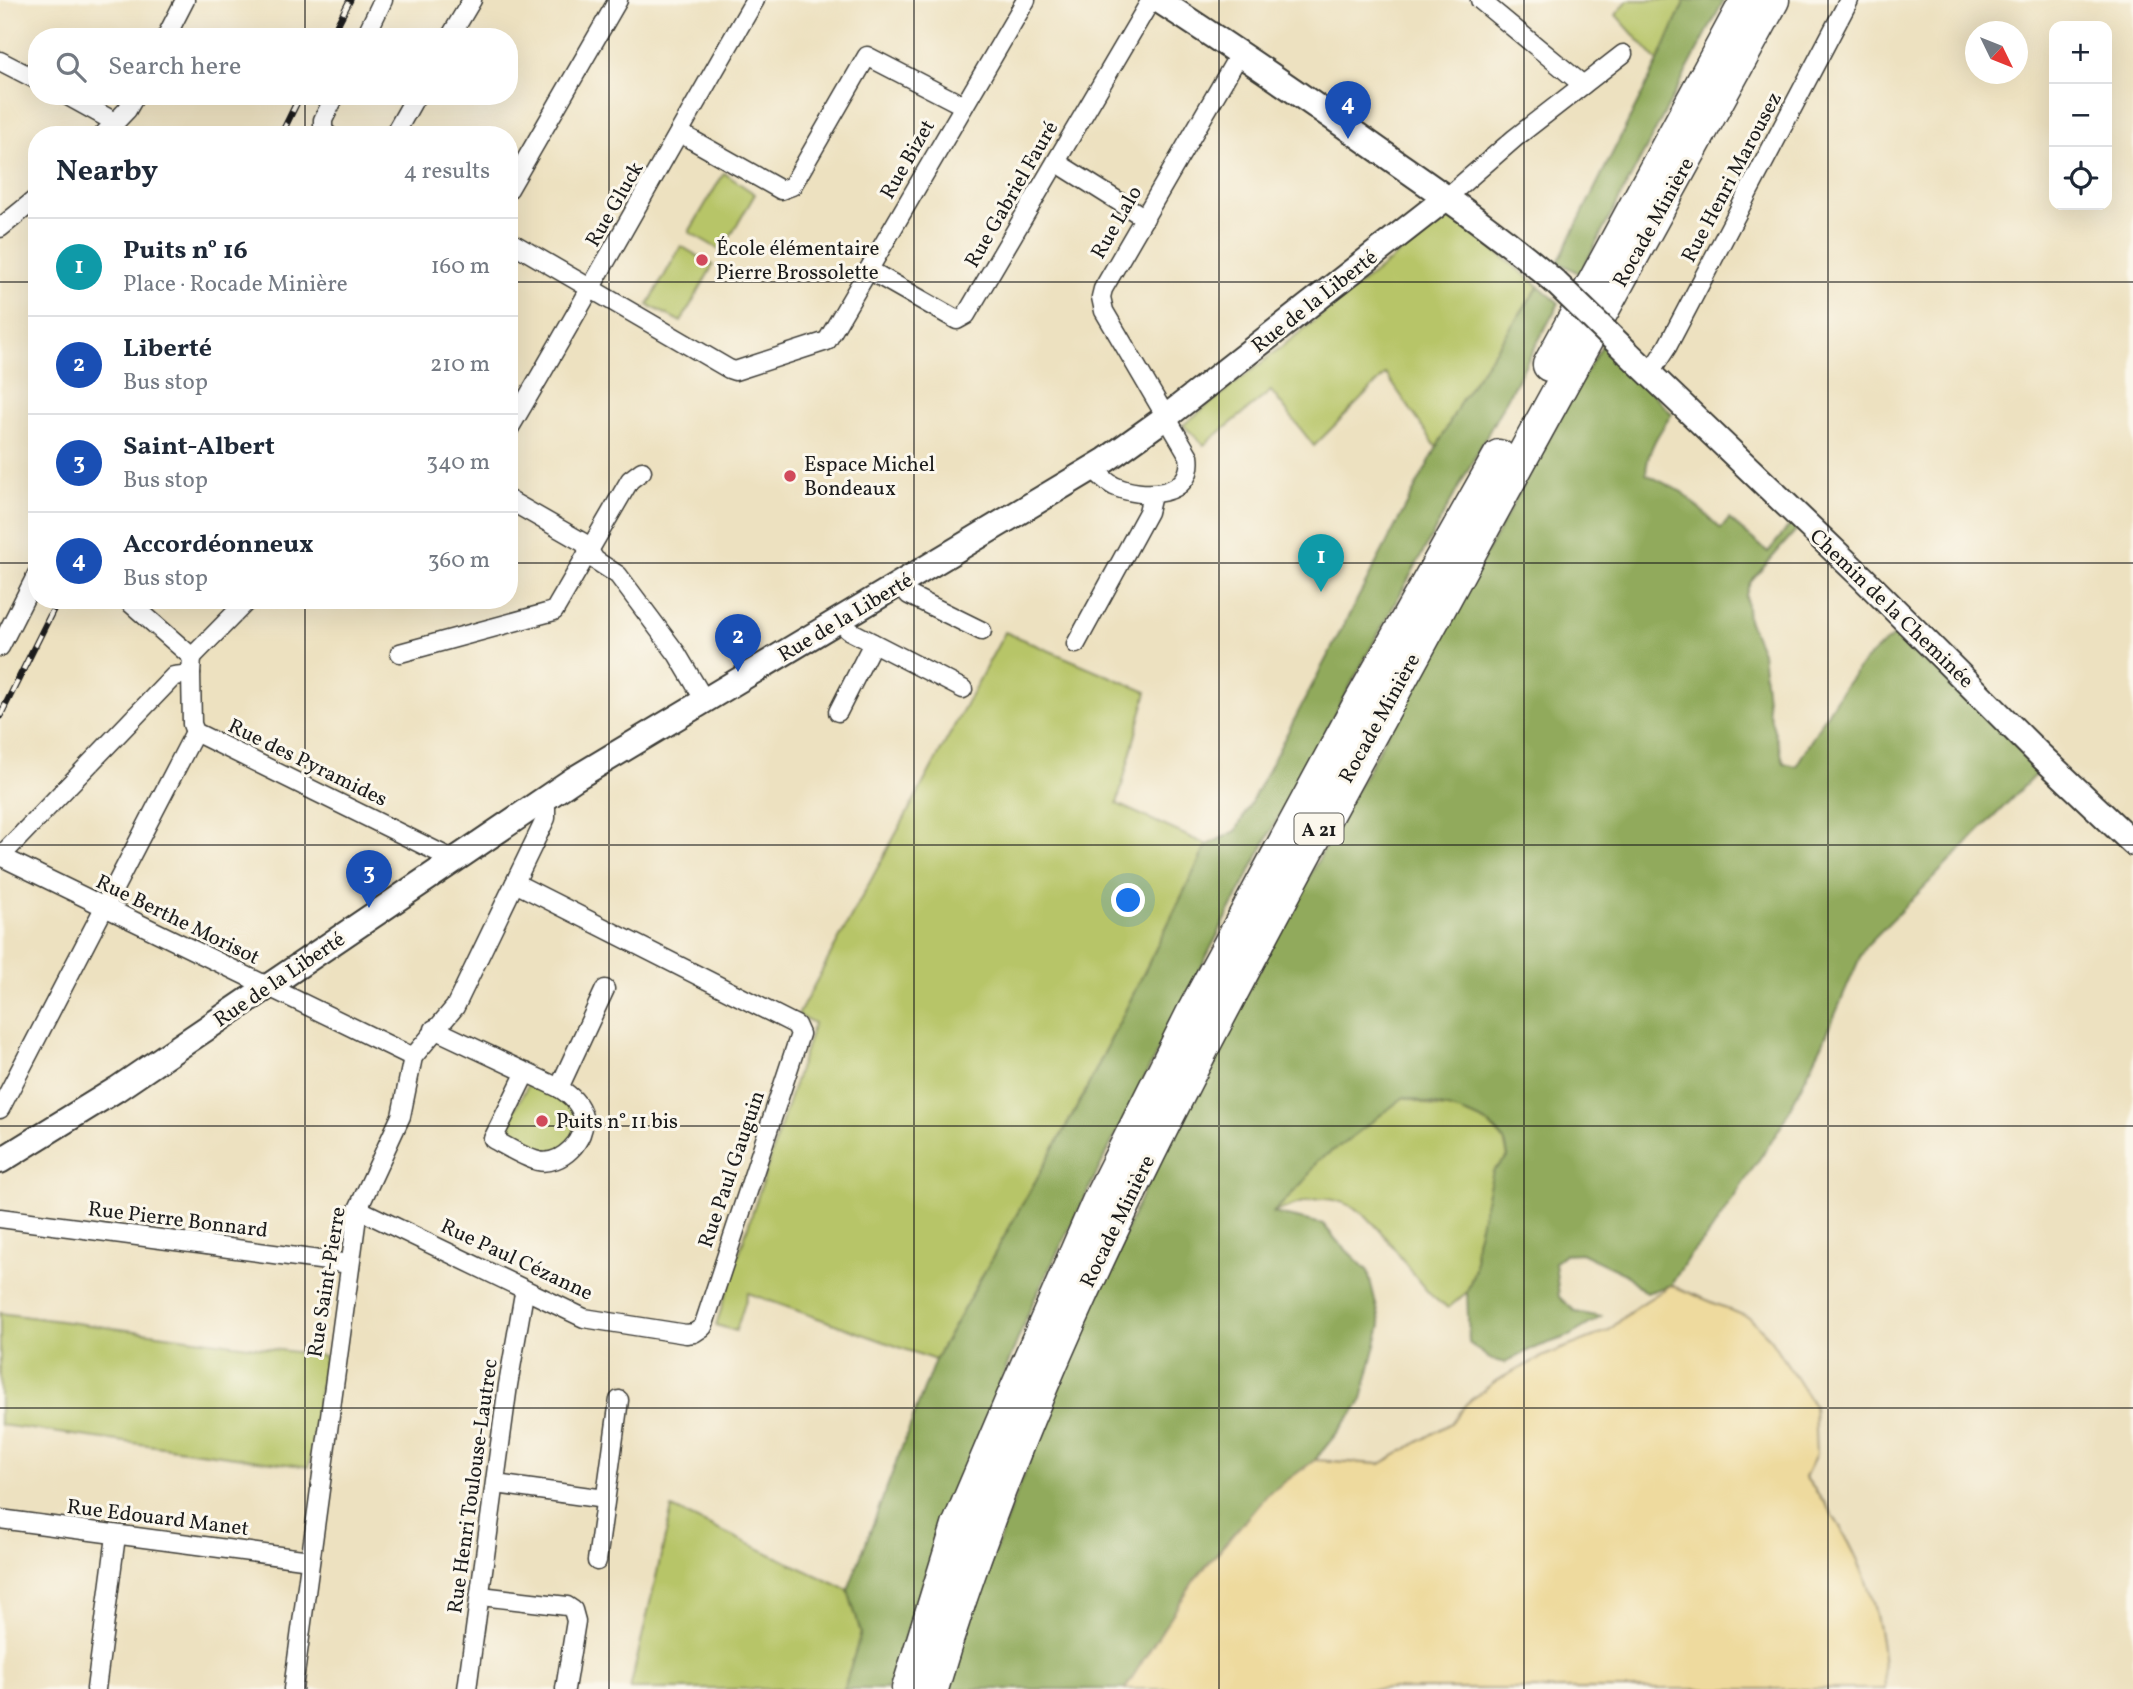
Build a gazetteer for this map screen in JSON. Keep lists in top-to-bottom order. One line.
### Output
{"streets":{"highway":["Rocade Minière","A 21"],"street":["Rue Bizet","Rue Henri Marousez","Rue Gabriel Fauré","Rue Gluck","Rue Lalo","Rue de la Liberté","Chemin de la Cheminée","Rue des Pyramides","Rue Berthe Morisot","Rue Paul Gauguin","Rue Pierre Bonnard","Rue Paul Cézanne","Rue Saint-Pierre","Rue Henri Toulouse-Lautrec","Rue Edouard Manet"]},"crossings":[["Rue Bizet","Rue Gabriel Fauré"],["Rue Bizet","Rue Gluck"],["Rue Henri Marousez","Chemin de la Cheminée"],["Rue Lalo","Rue de la Liberté"],["Rue Lalo","Chemin de la Cheminée"],["Rue de la Liberté","Chemin de la Cheminée"],["Rue de la Liberté","Rue des Pyramides"],["Rue de la Liberté","Rue Berthe Morisot"],["Rue de la Liberté","Rue Saint-Pierre"],["Rue Berthe Morisot","Rue Saint-Pierre"],["Rue Paul Gauguin","Rue Paul Cézanne"],["Rue Paul Gauguin","Rue Saint-Pierre"],["Rue Pierre Bonnard","Rue Saint-Pierre"],["Rue Paul Cézanne","Rue Saint-Pierre"],["Rue Paul Cézanne","Rue Henri Toulouse-Lautrec"],["Rue Saint-Pierre","Rue Edouard Manet"]],"places":["École élémentaire Pierre Brossolette","Espace Michel Bondeaux","Puits n° 11 bis"],"north":"bottom right","page":{"map_buttons":["+","−"],"search":"Search here","pins":["4","1","2","3"],"heading":["Nearby","4 results"],"list":[{"mark":"1","name":"Puits n° 16","note":"Place · Rocade Minière","value":"160 m"},{"mark":"2","name":"Liberté","note":"Bus stop","value":"210 m"},{"mark":"3","name":"Saint-Albert","note":"Bus stop","value":"340 m"},{"mark":"4","name":"Accordéonneux","note":"Bus stop","value":"360 m"}]}}
